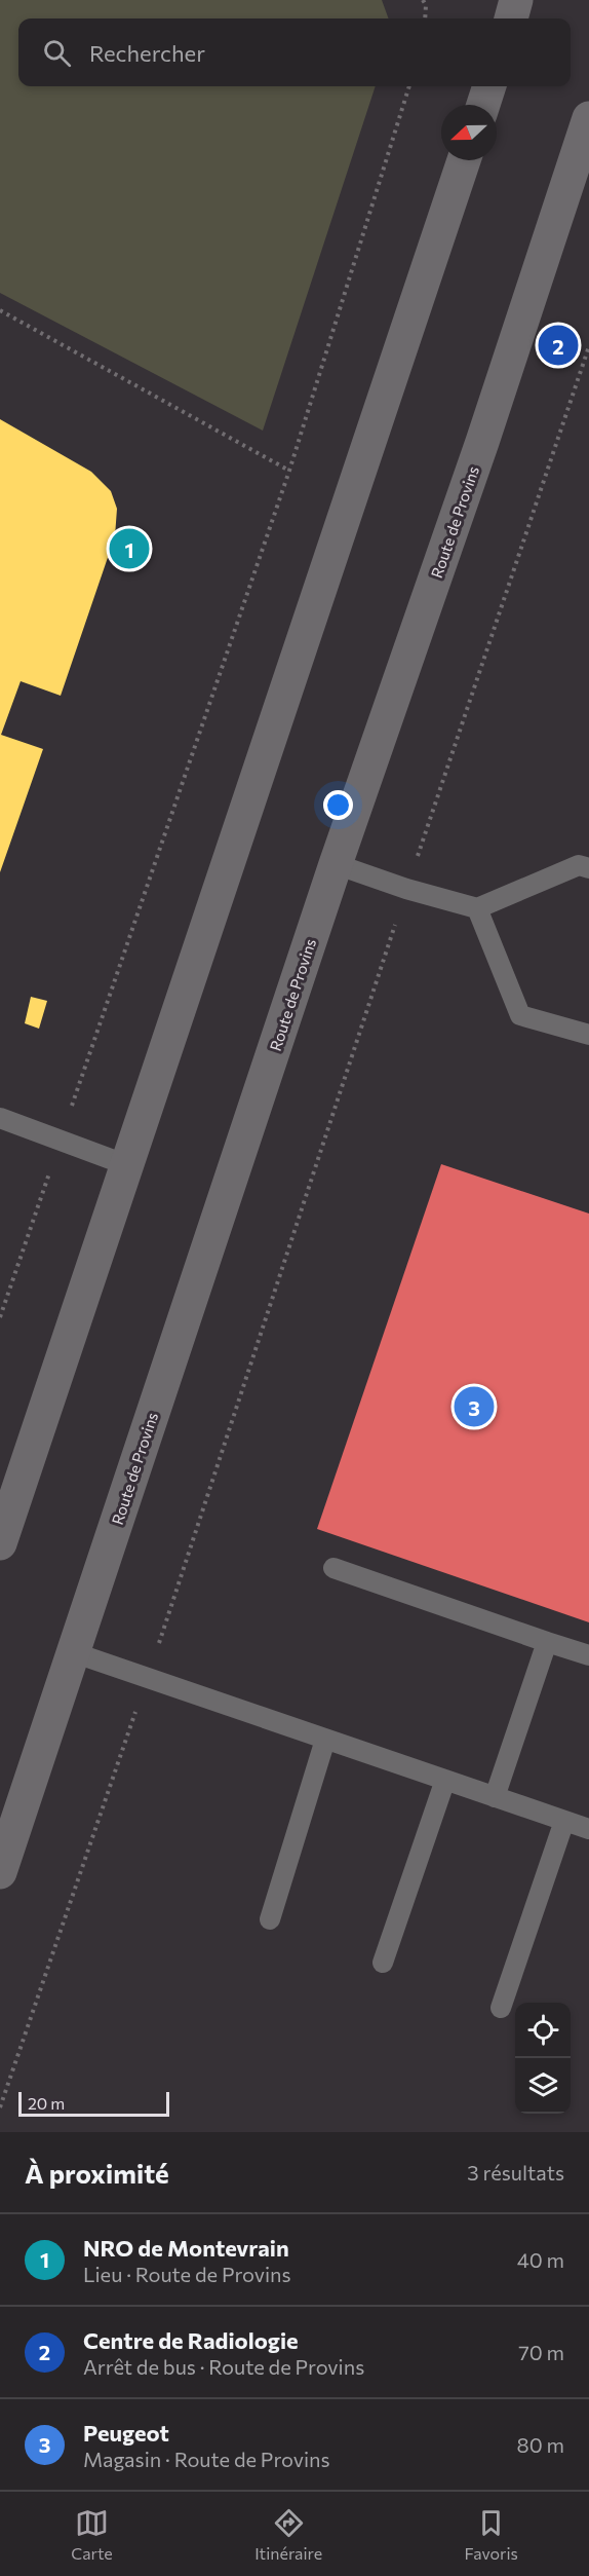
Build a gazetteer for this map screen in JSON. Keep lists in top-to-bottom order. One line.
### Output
{"streets":{"main road":["Route de Provins"]},"scale_bar":"20 m","north":"left","page":{"search":"Rechercher","pins":["2","1","3"],"scale":"20 m","heading":["À proximité","3 résultats"],"list":[{"mark":"1","name":"NRO de Montevrain","note":"Lieu · Route de Provins","value":"40 m"},{"mark":"2","name":"Centre de Radiologie","note":"Arrêt de bus · Route de Provins","value":"70 m"},{"mark":"3","name":"Peugeot","note":"Magasin · Route de Provins","value":"80 m"}],"nav":["Carte","Itinéraire","Favoris"]}}
